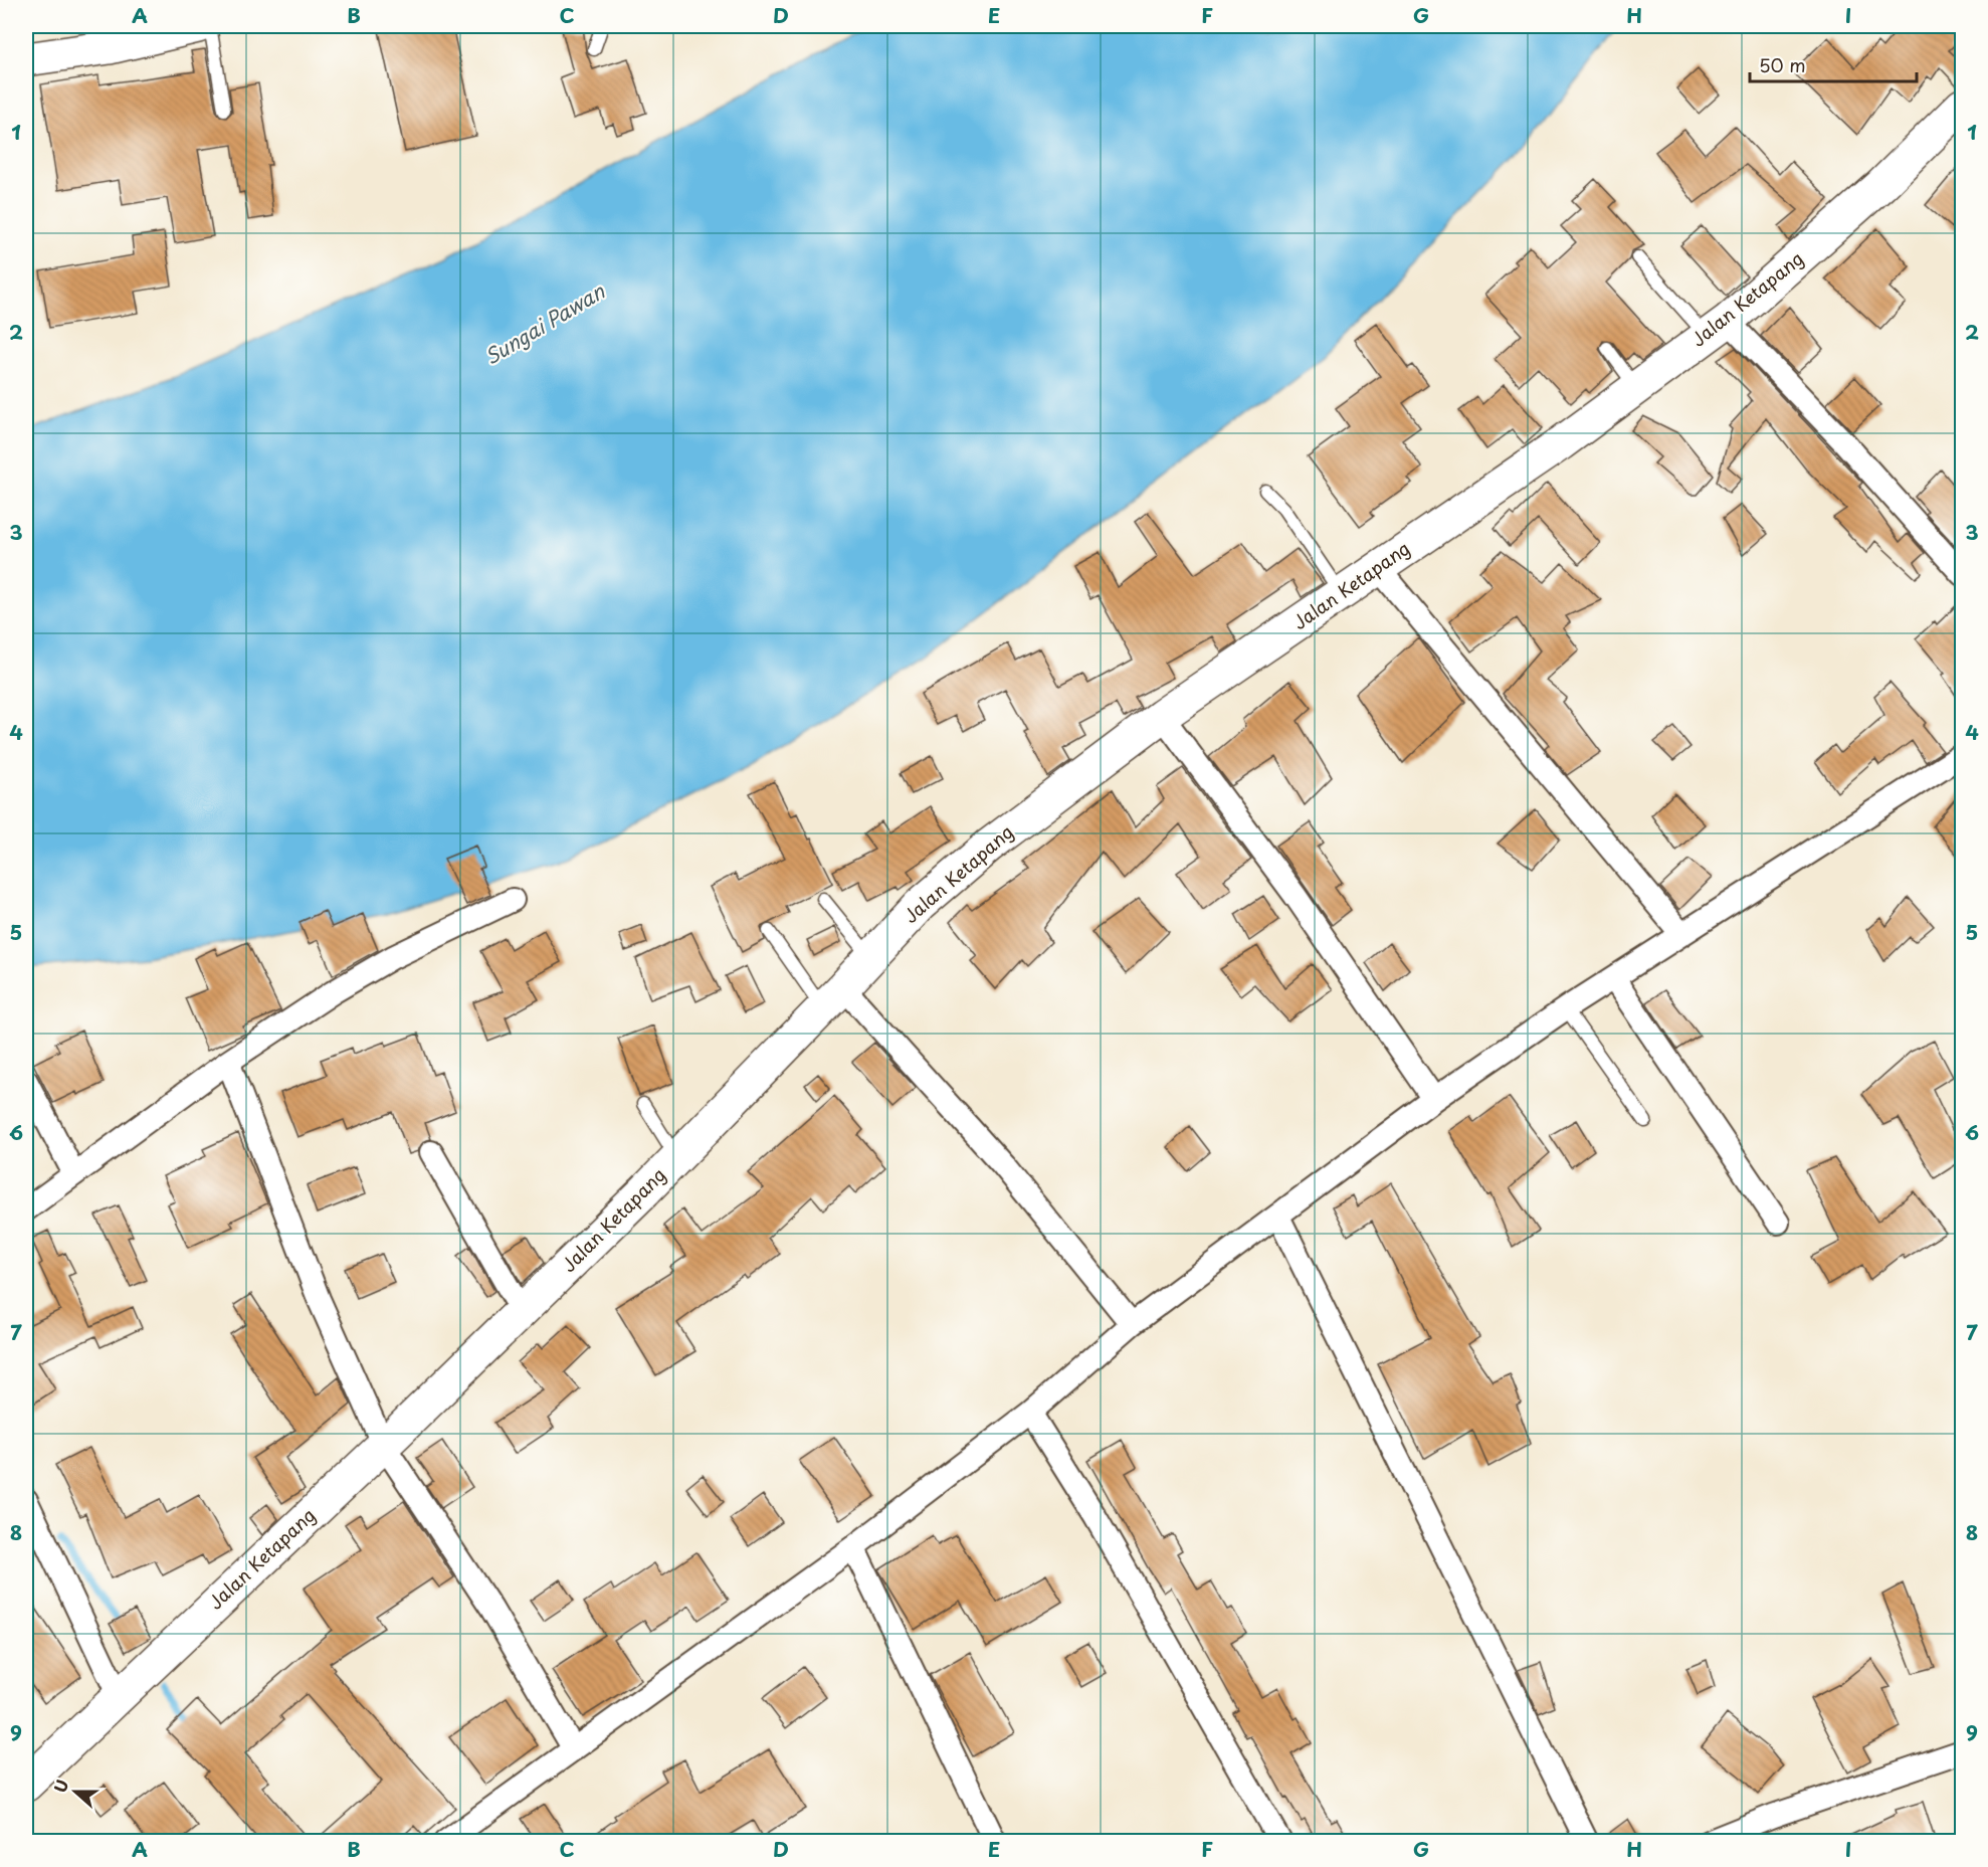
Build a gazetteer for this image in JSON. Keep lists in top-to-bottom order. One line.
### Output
{"streets":{"main road":["Jalan Ketapang"]},"water":["Sungai Pawan"],"scale_bar":"50 m","north":"left","grid":{"columns":["A","B","C","D","E","F","G","H","I"],"rows":["1","2","3","4","5","6","7","8","9"]}}
